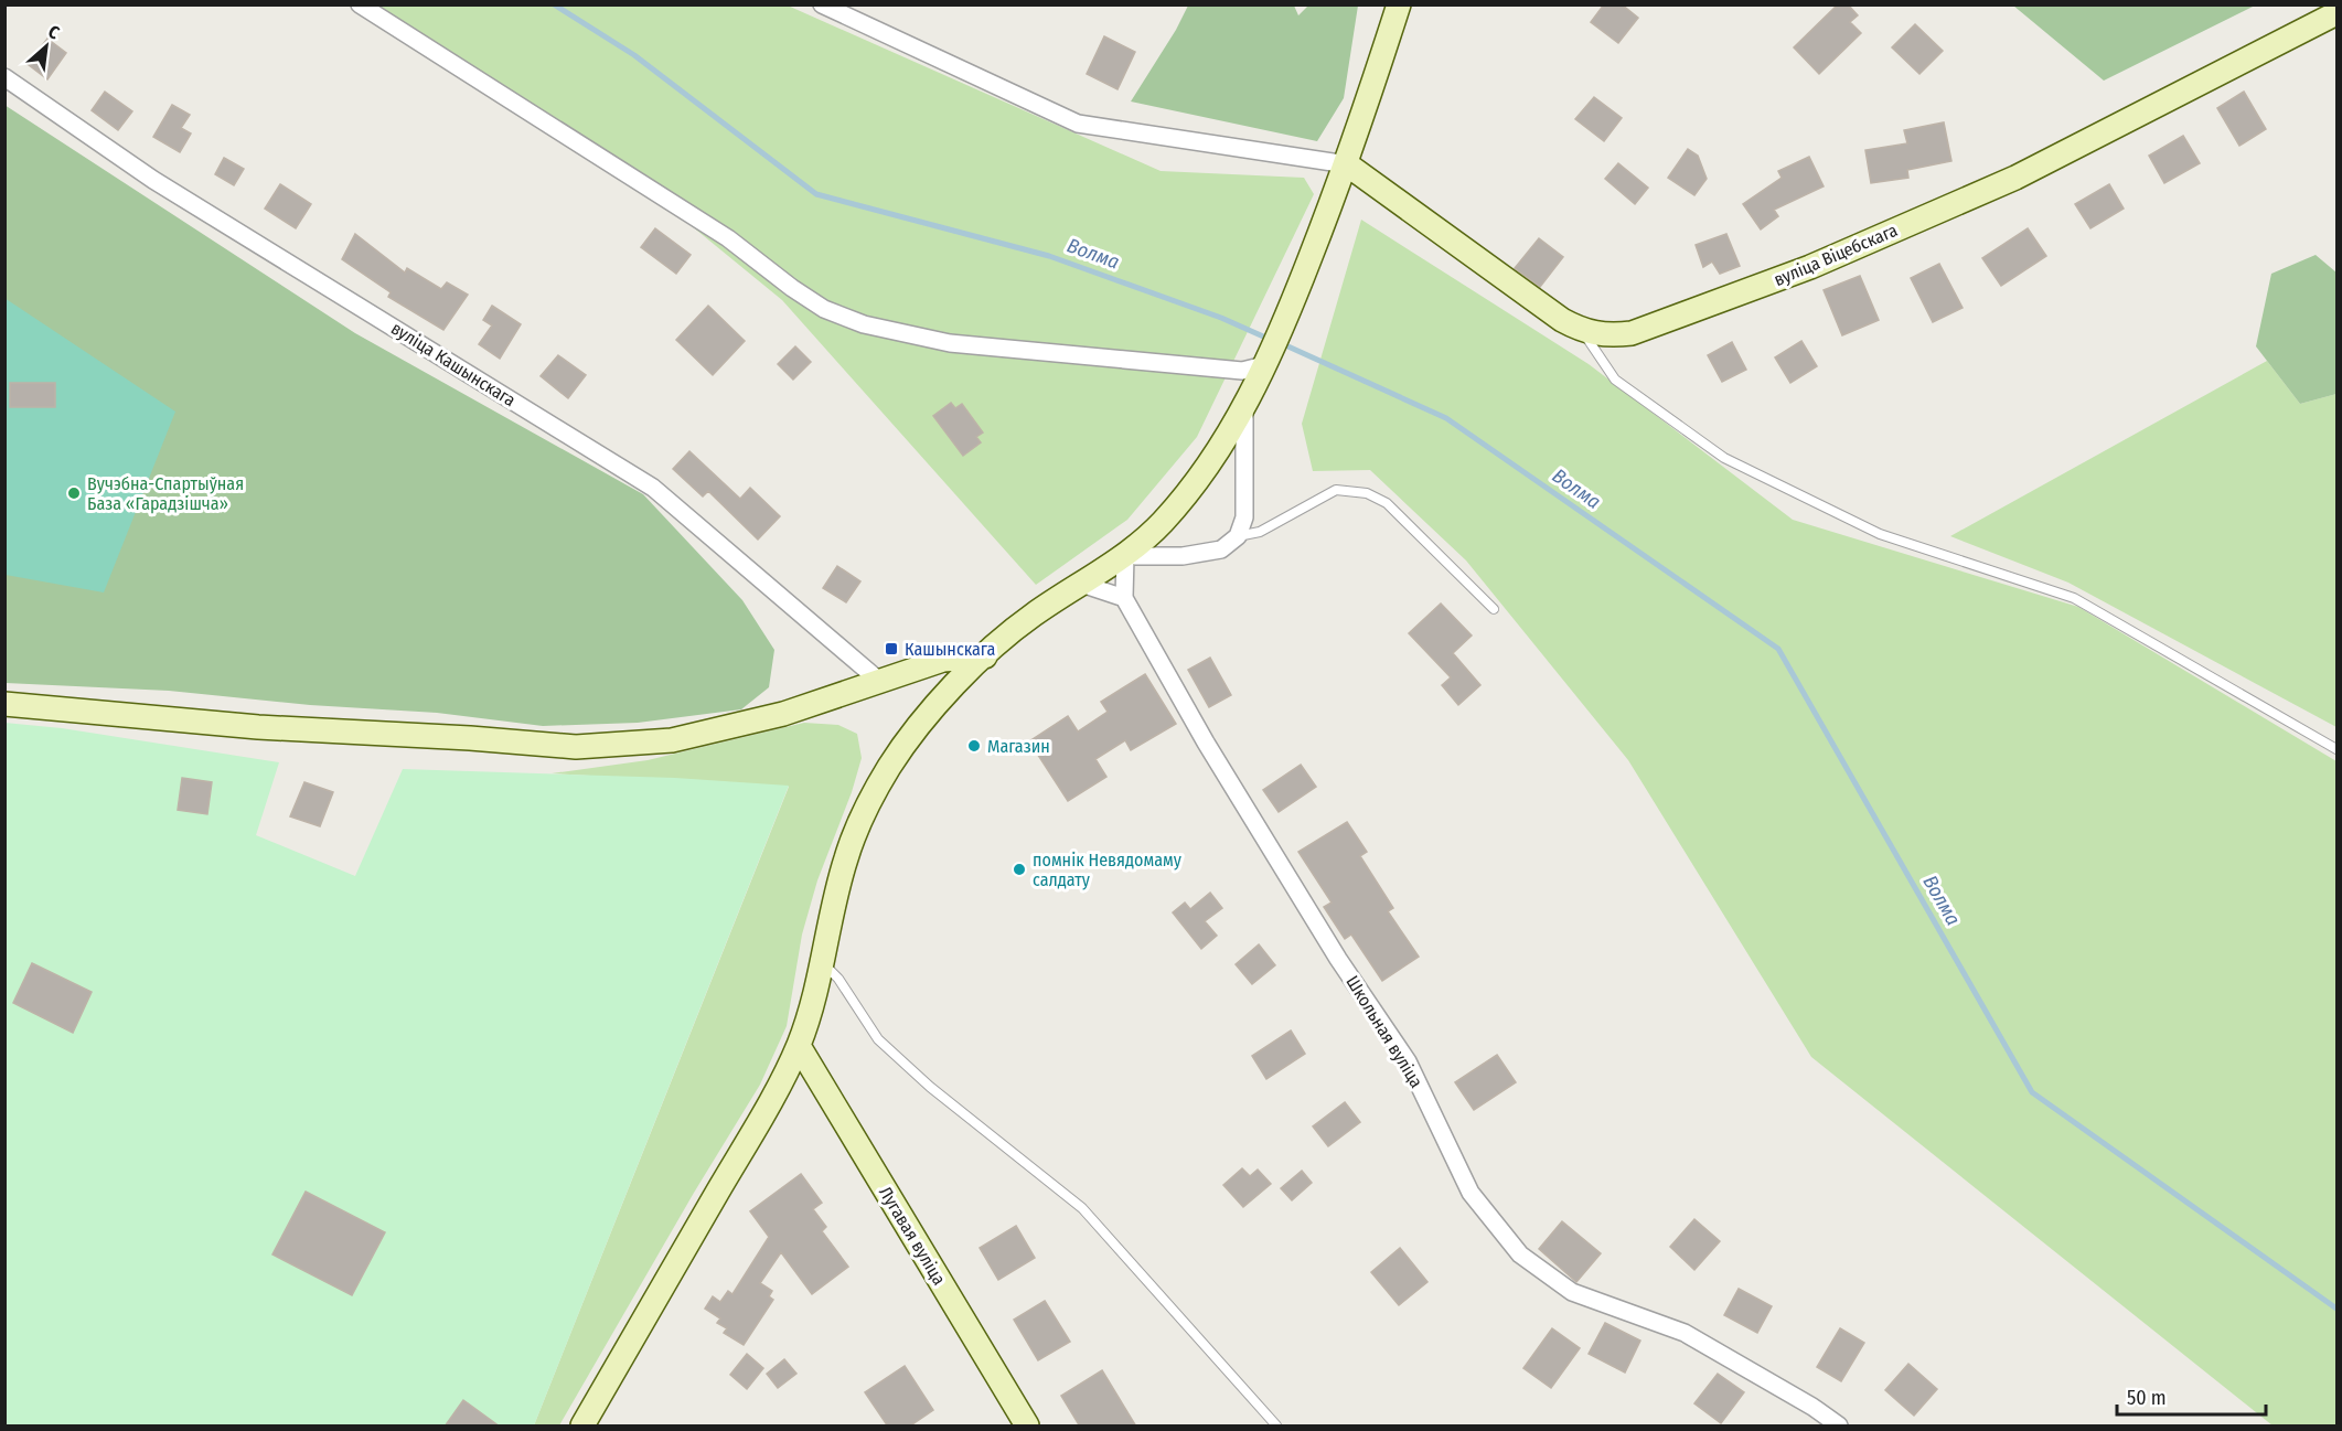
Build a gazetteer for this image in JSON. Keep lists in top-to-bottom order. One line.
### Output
{"streets":{"street":["вуліца Віцебскага","вуліца Кашынскага","Школьная вуліца","Лугавая вуліца"]},"water":["Волма"],"places":{"other":["Вучэбна-Спартыўная База «Гарадзішча»","Магазин","помнік Невядомаму салдату"],"transit":["Кашынскага"]},"scale_bar":"50 m","north":"top right"}
